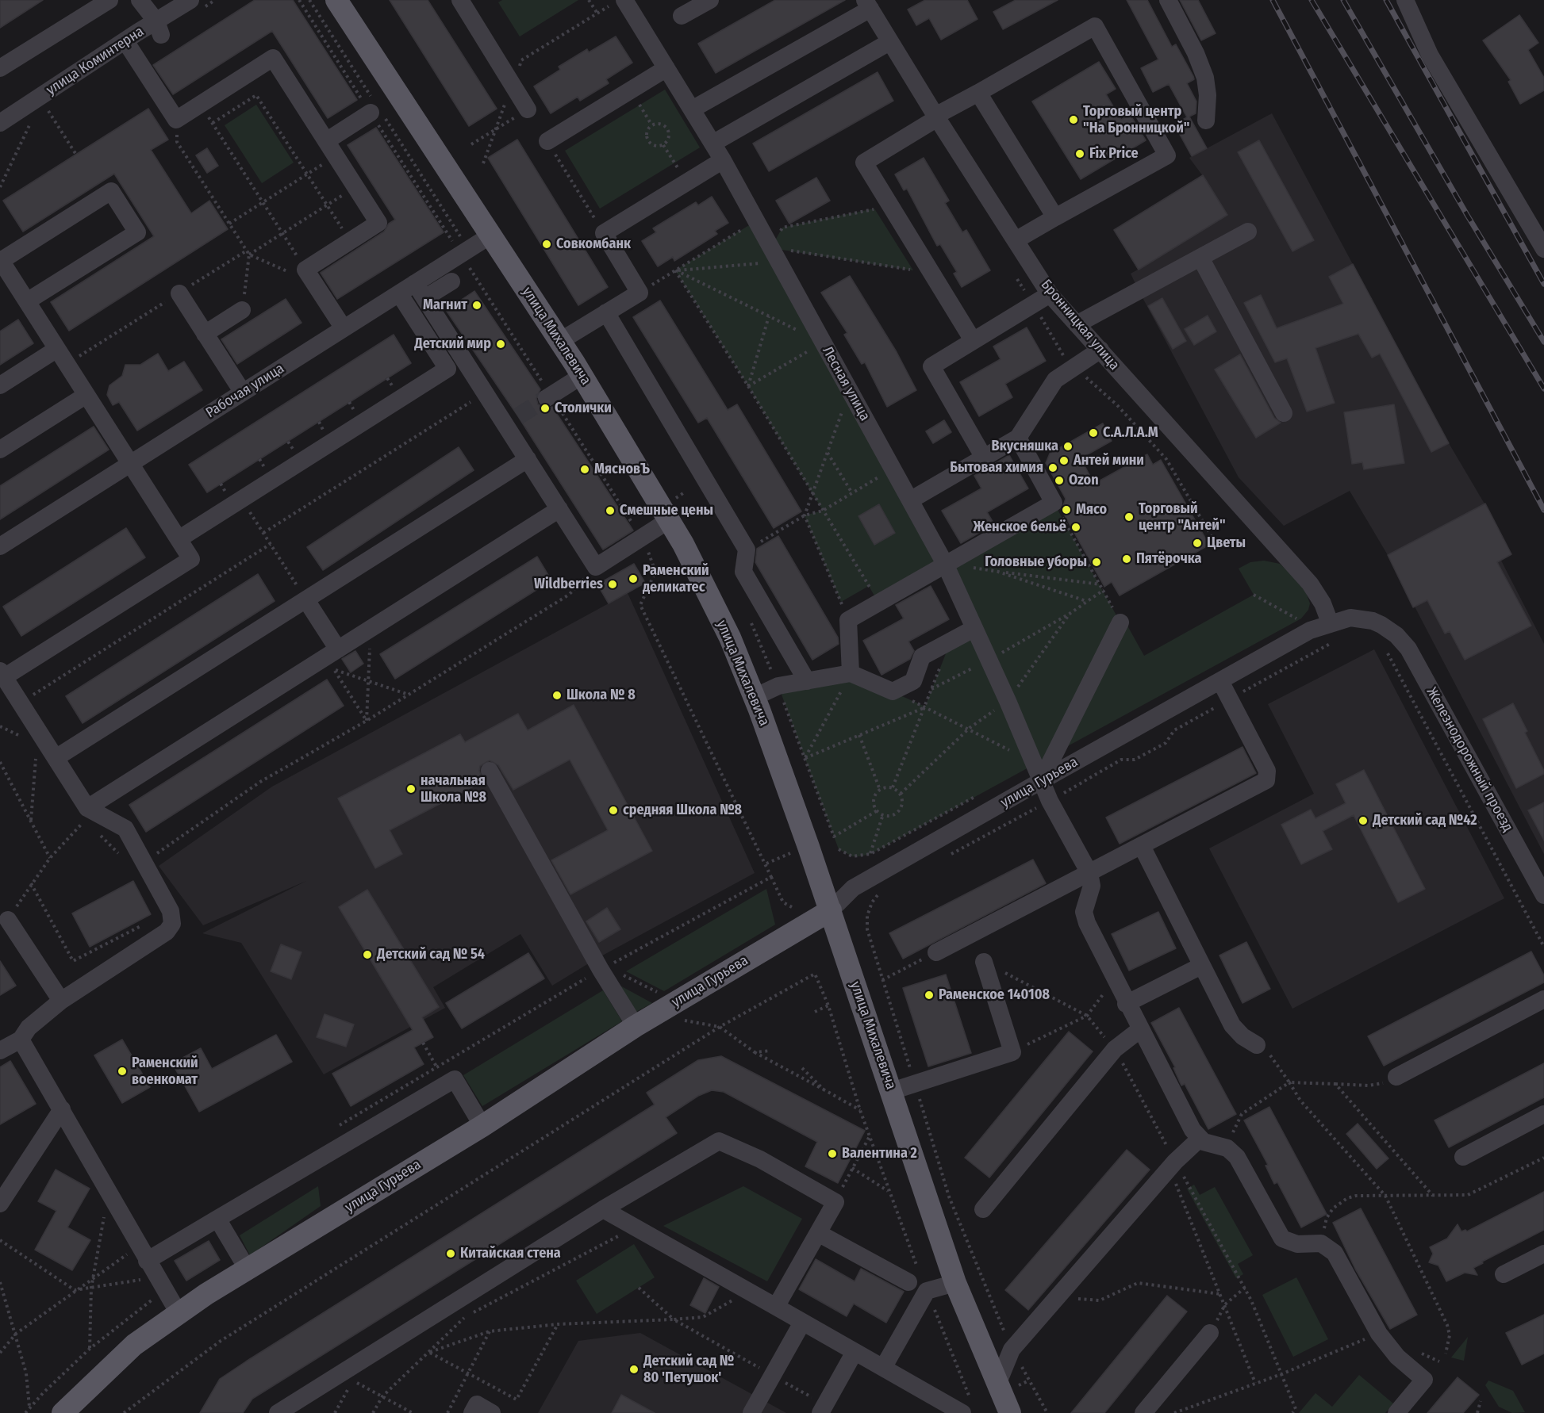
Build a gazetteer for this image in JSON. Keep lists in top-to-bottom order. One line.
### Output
{"streets":{"main road":["улица Михалевича","улица Гурьева"],"street":["улица Коминтерна","Бронницкая улица","Лесная улица","Рабочая улица","Железнодорожный проезд"]},"crossings":[["Бронницкая улица","улица Гурьева"],["улица Михалевича","Рабочая улица"],["улица Михалевича","улица Гурьева"],["Лесная улица","улица Гурьева"],["Железнодорожный проезд","улица Гурьева"]],"places":["Торговый центр \"На Бронницкой\"","Fix Price","Совкомбанк","Магнит","Детский мир","Столички","С.А.Л.А.М","Вкусняшка","Антей мини","Бытовая химия","МясновЪ","Ozon","Мясо","Смешные цены","Торговый центр \"Антей\"","Женское бельё","Цветы","Пятёрочка","Головные уборы","Раменский деликатес","Wildberries","Школа № 8","начальная Школа №8","средняя Школа №8","Детский сад №42","Детский сад № 54","Раменское 140108","Раменский военкомат","Валентина 2","Китайская стена","Детский сад № 80 'Петушок'"]}
